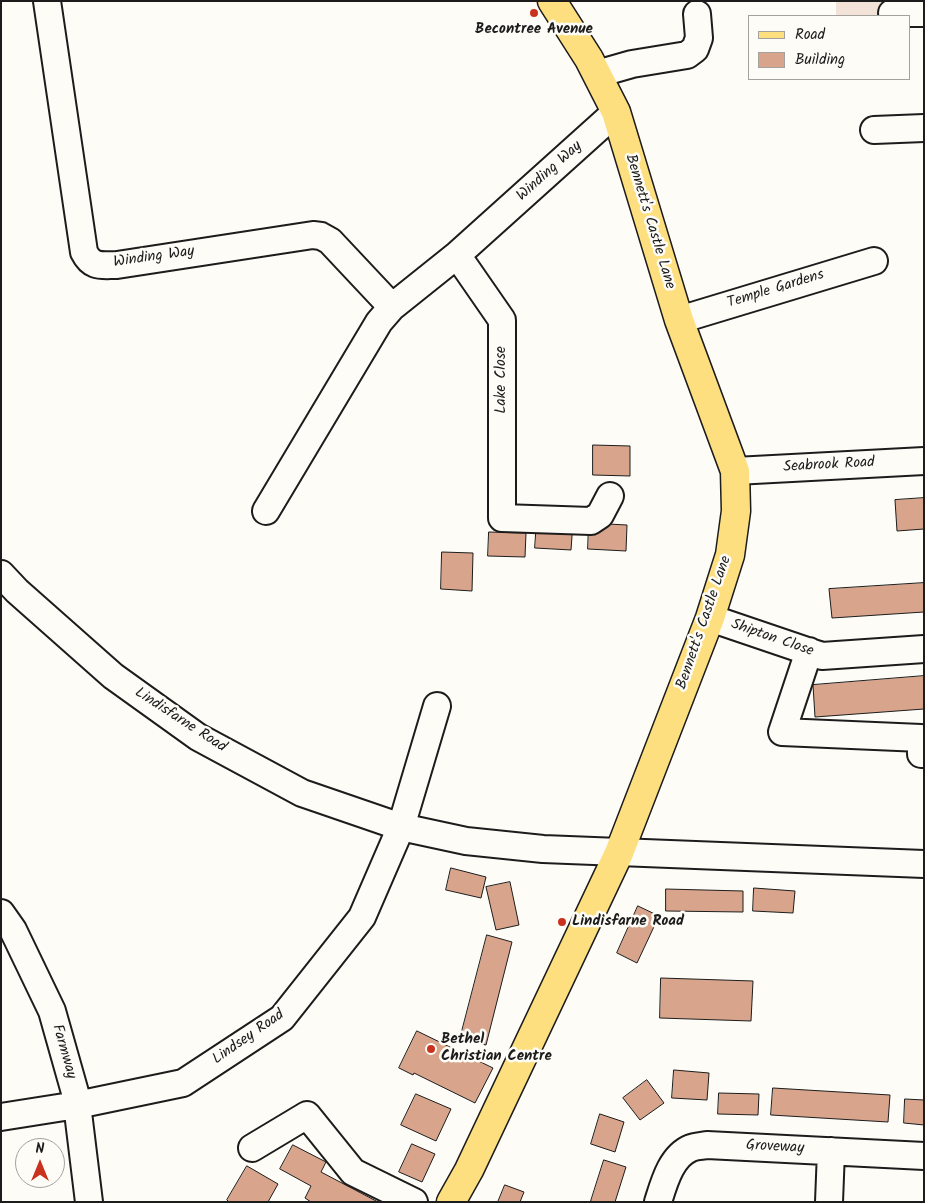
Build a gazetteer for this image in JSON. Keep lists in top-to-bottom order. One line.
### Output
{"streets":{"main road":["Bennett's Castle Lane"],"street":["Winding Way","Temple Gardens","Lake Close","Seabrook Road","Shipton Close","Lindisfarne Road","Lindsey Road","Farmway","Groveway"]},"crossings":[["Winding Way","Bennett's Castle Lane"],["Winding Way","Lake Close"],["Bennett's Castle Lane","Temple Gardens"],["Bennett's Castle Lane","Seabrook Road"],["Bennett's Castle Lane","Shipton Close"],["Bennett's Castle Lane","Lindisfarne Road"],["Lindisfarne Road","Lindsey Road"],["Lindsey Road","Farmway"]],"places":["Becontree Avenue","Lindisfarne Road","Bethel Christian Centre"],"legend":["Road","Building"],"north":"top"}
